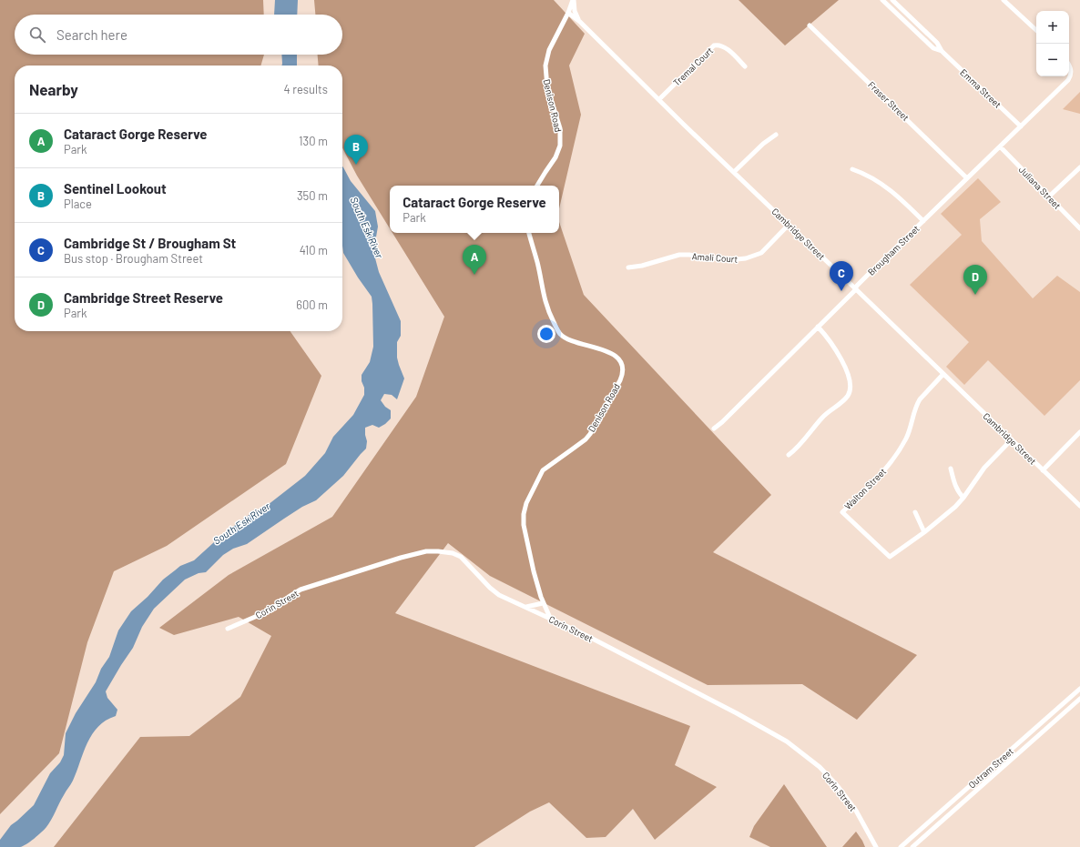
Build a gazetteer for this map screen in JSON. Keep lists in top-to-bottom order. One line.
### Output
{"streets":{"street":["Tremal Court","Emma Street","Fraser Street","Denison Road","Juliana Street","Cambridge Street","Brougham Street","Amali Court","Walton Street","Corin Street","Outram Street"]},"crossings":[["Tremal Court","Cambridge Street"],["Emma Street","Brougham Street"],["Fraser Street","Brougham Street"],["Denison Road","Cambridge Street"],["Denison Road","Corin Street"],["Juliana Street","Brougham Street"],["Cambridge Street","Brougham Street"],["Cambridge Street","Amali Court"],["Cambridge Street","Walton Street"]],"water":["South Esk River"],"page":{"map_buttons":["+","−"],"search":"Search here","heading":["Nearby","4 results"],"list":[{"mark":"A","name":"Cataract Gorge Reserve","note":"Park","value":"130 m"},{"mark":"B","name":"Sentinel Lookout","note":"Place","value":"350 m"},{"mark":"C","name":"Cambridge St / Brougham St","note":"Bus stop · Brougham Street","value":"410 m"},{"mark":"D","name":"Cambridge Street Reserve","note":"Park","value":"600 m"}],"pins":["B","A","C","D"],"popup":["Cataract Gorge Reserve","Park"]}}
